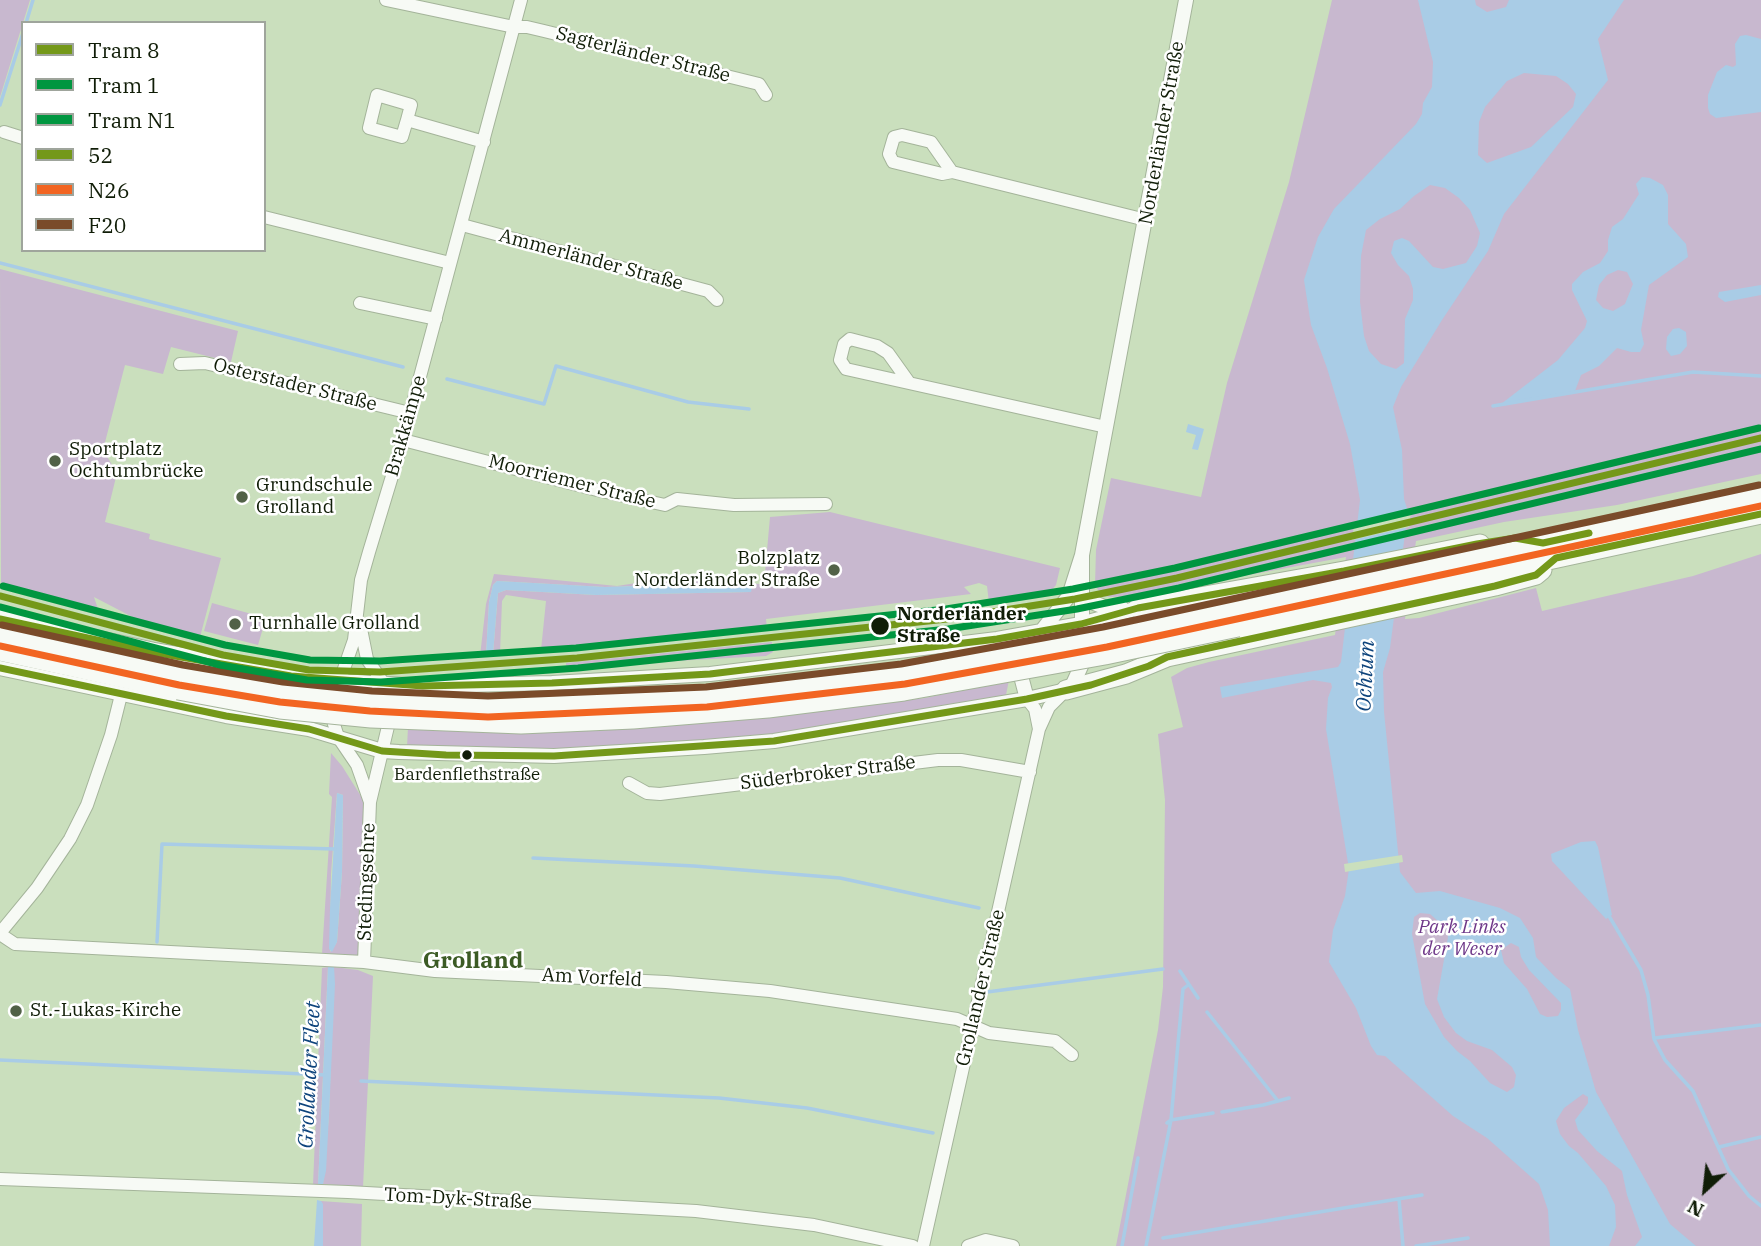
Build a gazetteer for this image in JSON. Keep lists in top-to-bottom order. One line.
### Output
{"streets":{"street":["Sagterländer Straße","Norderländer Straße","Ammerländer Straße","Osterstader Straße","Brakkämpe","Moorriemer Straße","Süderbroker Straße","Stedingsehre","Am Vorfeld","Grollander Straße","Tom-Dyk-Straße"]},"crossings":[["Sagterländer Straße","Brakkämpe"],["Norderländer Straße","Grollander Straße"],["Ammerländer Straße","Brakkämpe"],["Osterstader Straße","Brakkämpe"],["Brakkämpe","Moorriemer Straße"],["Brakkämpe","Stedingsehre"],["Süderbroker Straße","Grollander Straße"],["Stedingsehre","Am Vorfeld"],["Am Vorfeld","Grollander Straße"]],"districts":["Grolland"],"water":["Ochtum","Grollander Fleet"],"parks":["Park Links der Weser"],"places":["Sportplatz Ochtumbrücke","Grundschule Grolland","Bolzplatz Norderländer Straße","Turnhalle Grolland","Norderländer Straße","Bardenflethstraße","St.-Lukas-Kirche"],"lines":["tram line N1","tram line 8","tram line 1","transit line F20","transit line N26","transit line 52"],"legend":["Tram 8","Tram 1","Tram N1","52","N26","F20"],"north":"bottom left"}
